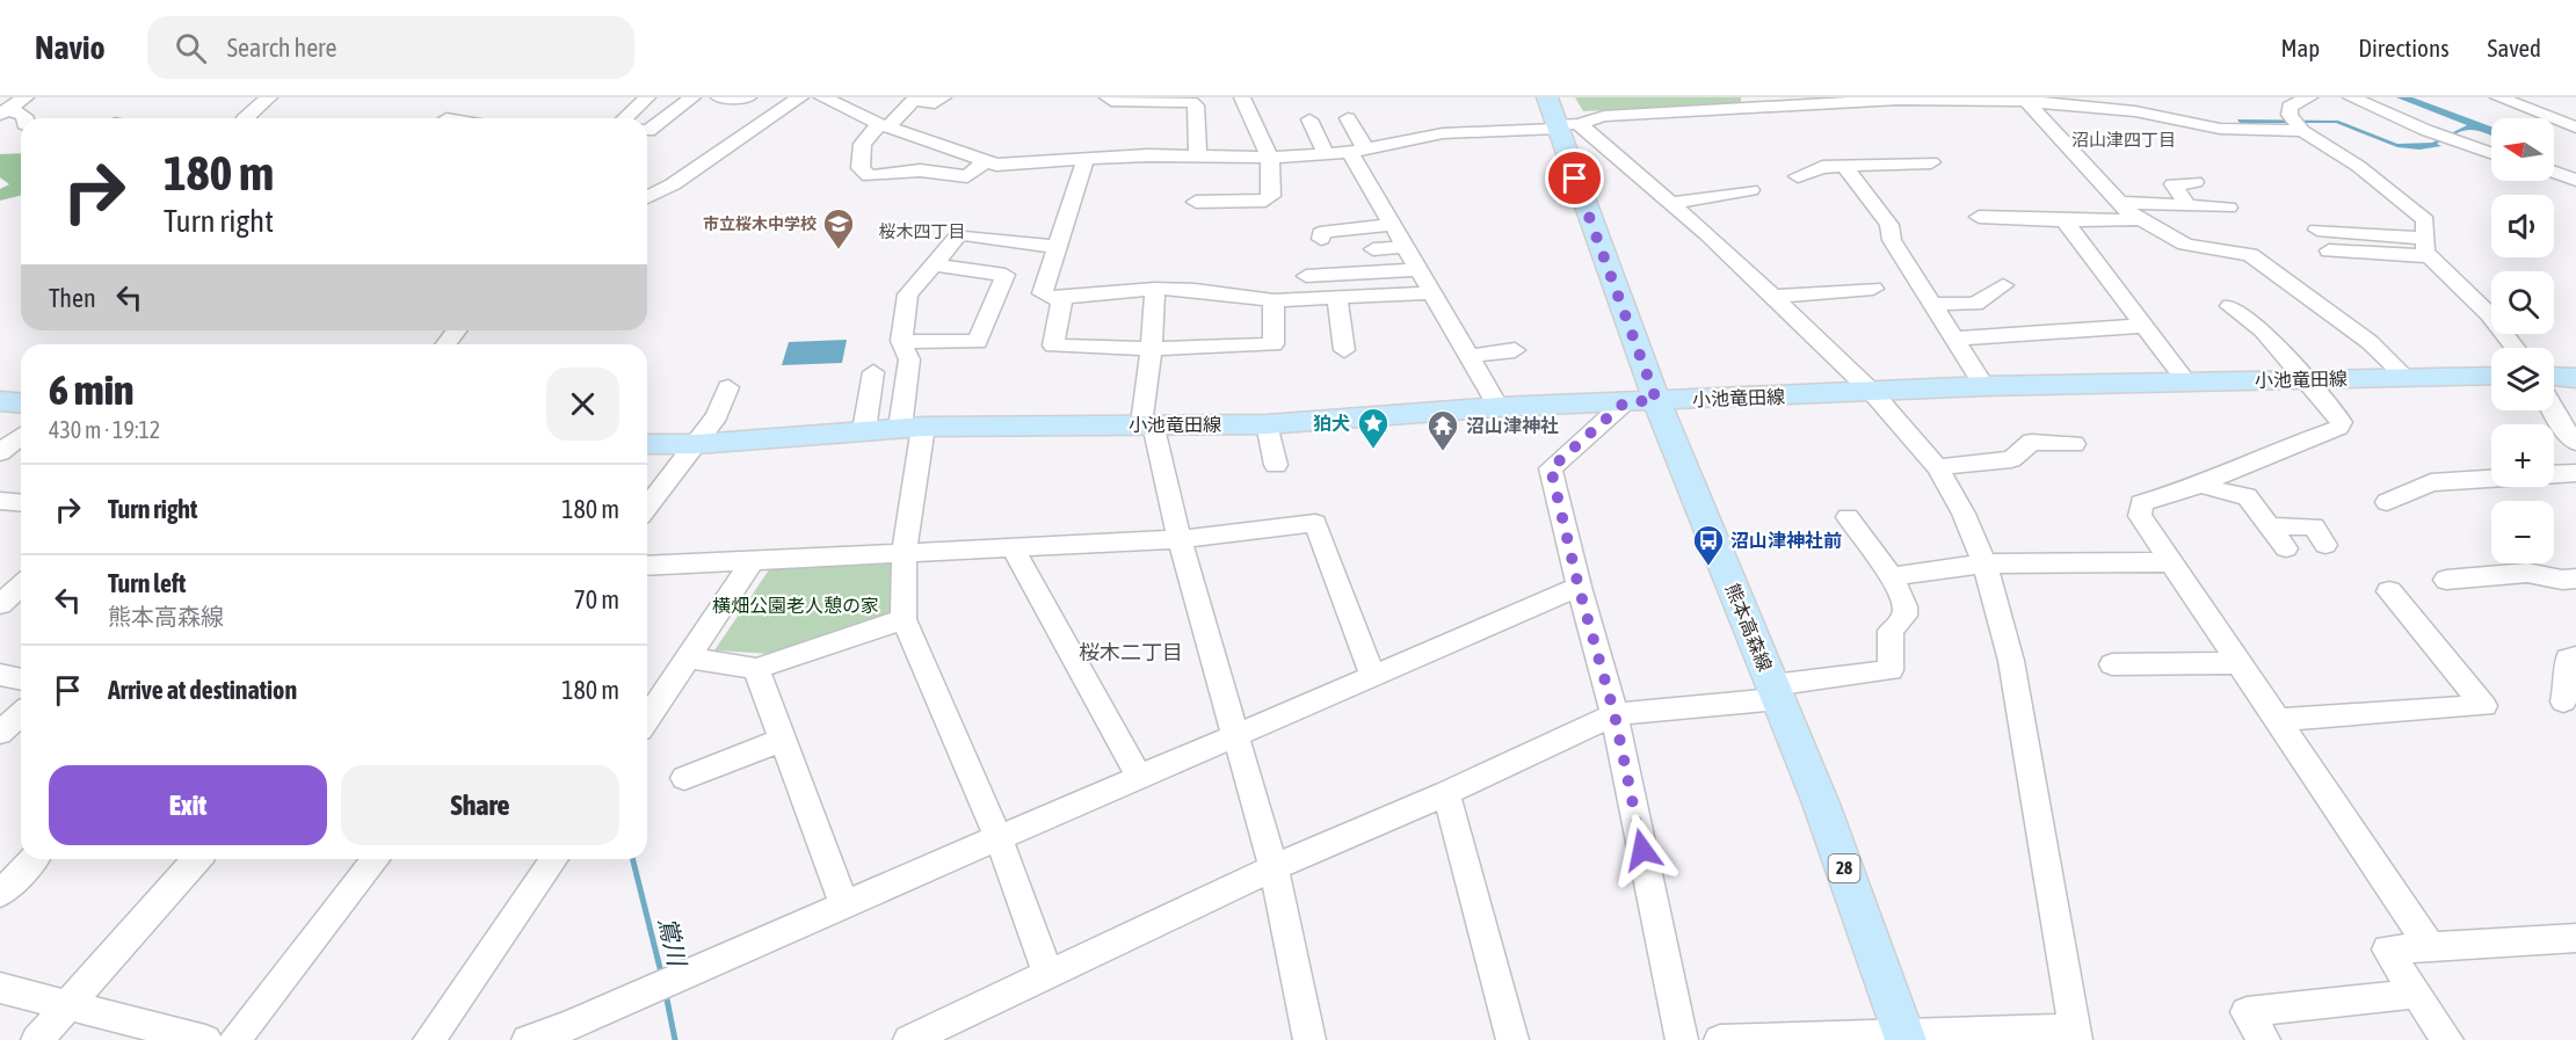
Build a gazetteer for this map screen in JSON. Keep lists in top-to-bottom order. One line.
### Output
{"streets":{"main road":["小池竜田線","熊本高森線","28"]},"crossings":[["小池竜田線","熊本高森線"]],"districts":["沼山津四丁目","桜木四丁目","桜木二丁目"],"water":["鴬川"],"parks":["横畑公園老人憩の家"],"places":{"school or university":["市立桜木中学校"],"place":["狛犬"],"temple":["沼山津神社"],"bus stop":["沼山津神社前"]},"north":"left","page":{"header":"Navio","search":"Search here","nav":["Map","Directions","Saved"],"map_buttons":["+","−"],"turn":["180 m","Turn right"],"then":"Then","heading":["6 min","430 m · 19:12"],"list":[{"name":"Turn right","value":"180 m"},{"name":"Turn left","note":"熊本高森線","value":"70 m"},{"name":"Arrive at destination","value":"180 m"}],"buttons":["Exit","Share"]}}
